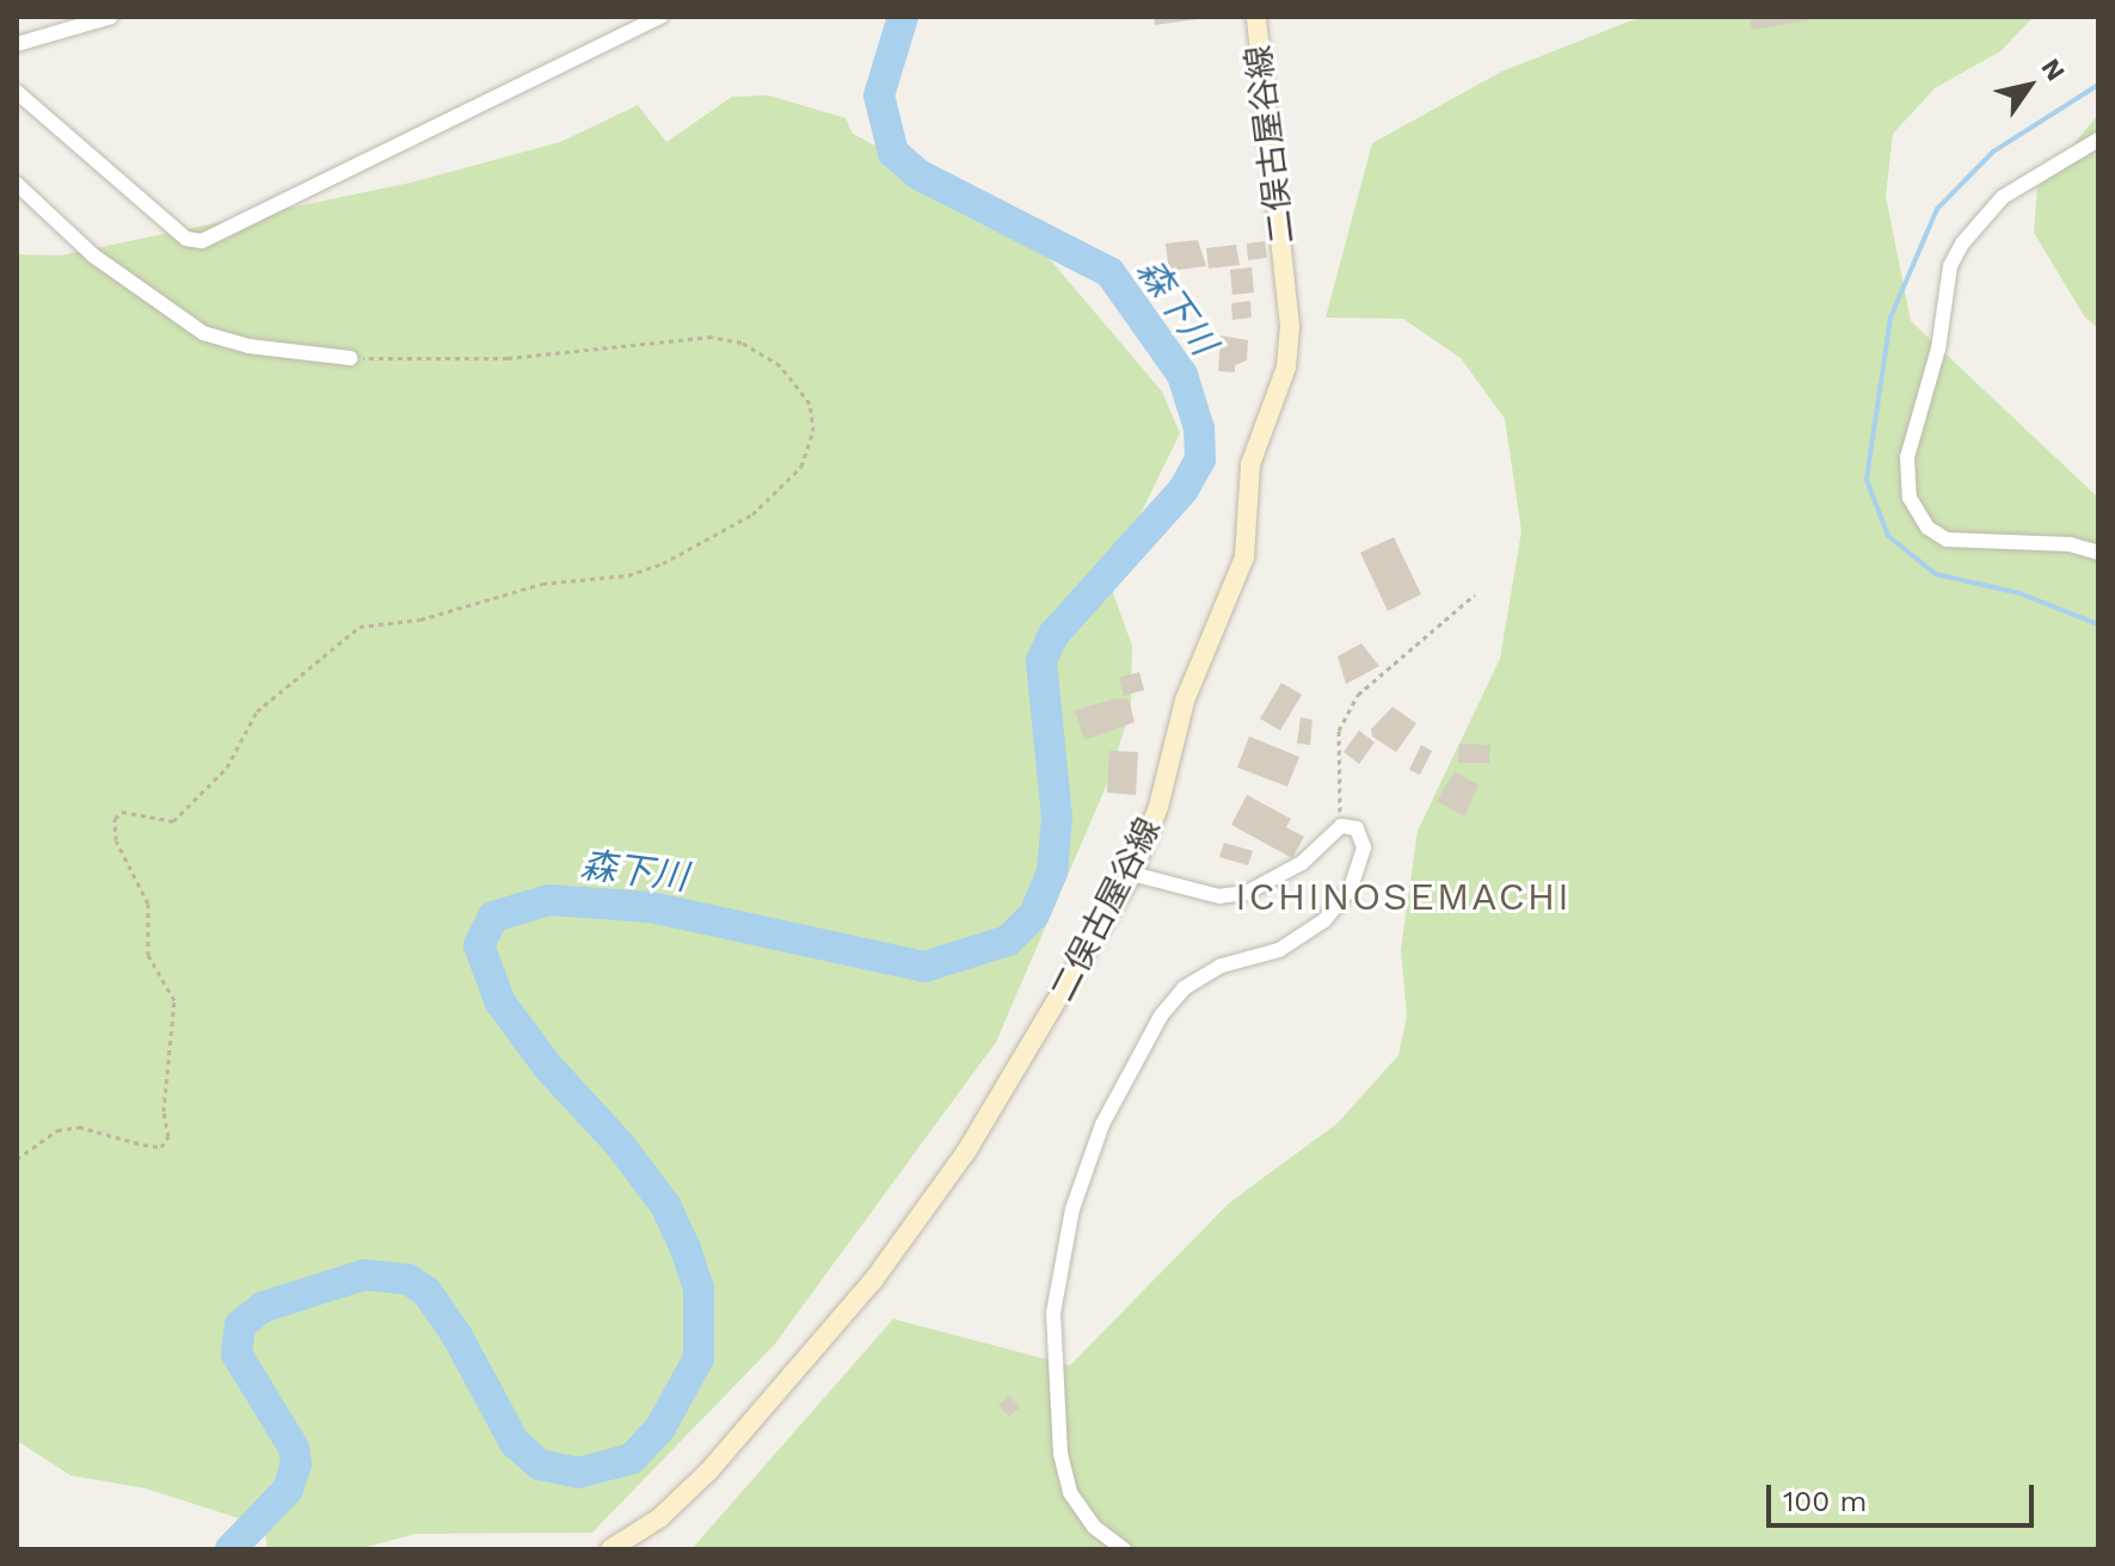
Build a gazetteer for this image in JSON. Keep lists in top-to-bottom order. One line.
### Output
{"streets":{"main road":["二俣古屋谷線"]},"districts":["ICHINOSEMACHI"],"water":["森下川"],"scale_bar":"100 m","north":"top right"}
